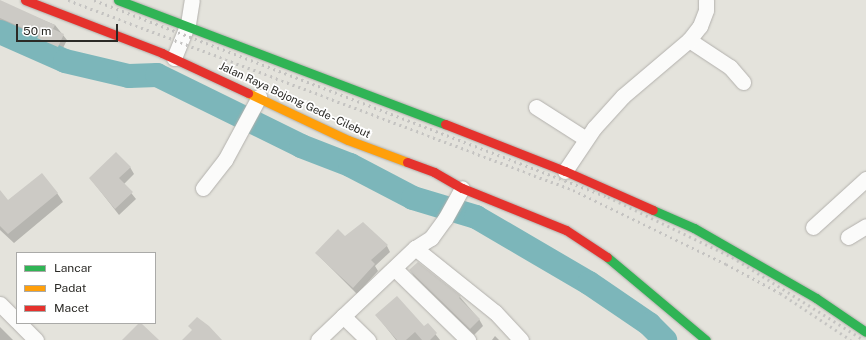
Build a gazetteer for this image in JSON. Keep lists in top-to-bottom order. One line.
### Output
{"streets":{"street":["Jalan Raya Bojong Gede - Cilebut"]},"legend":["Lancar","Padat","Macet"],"scale_bar":"50 m"}
